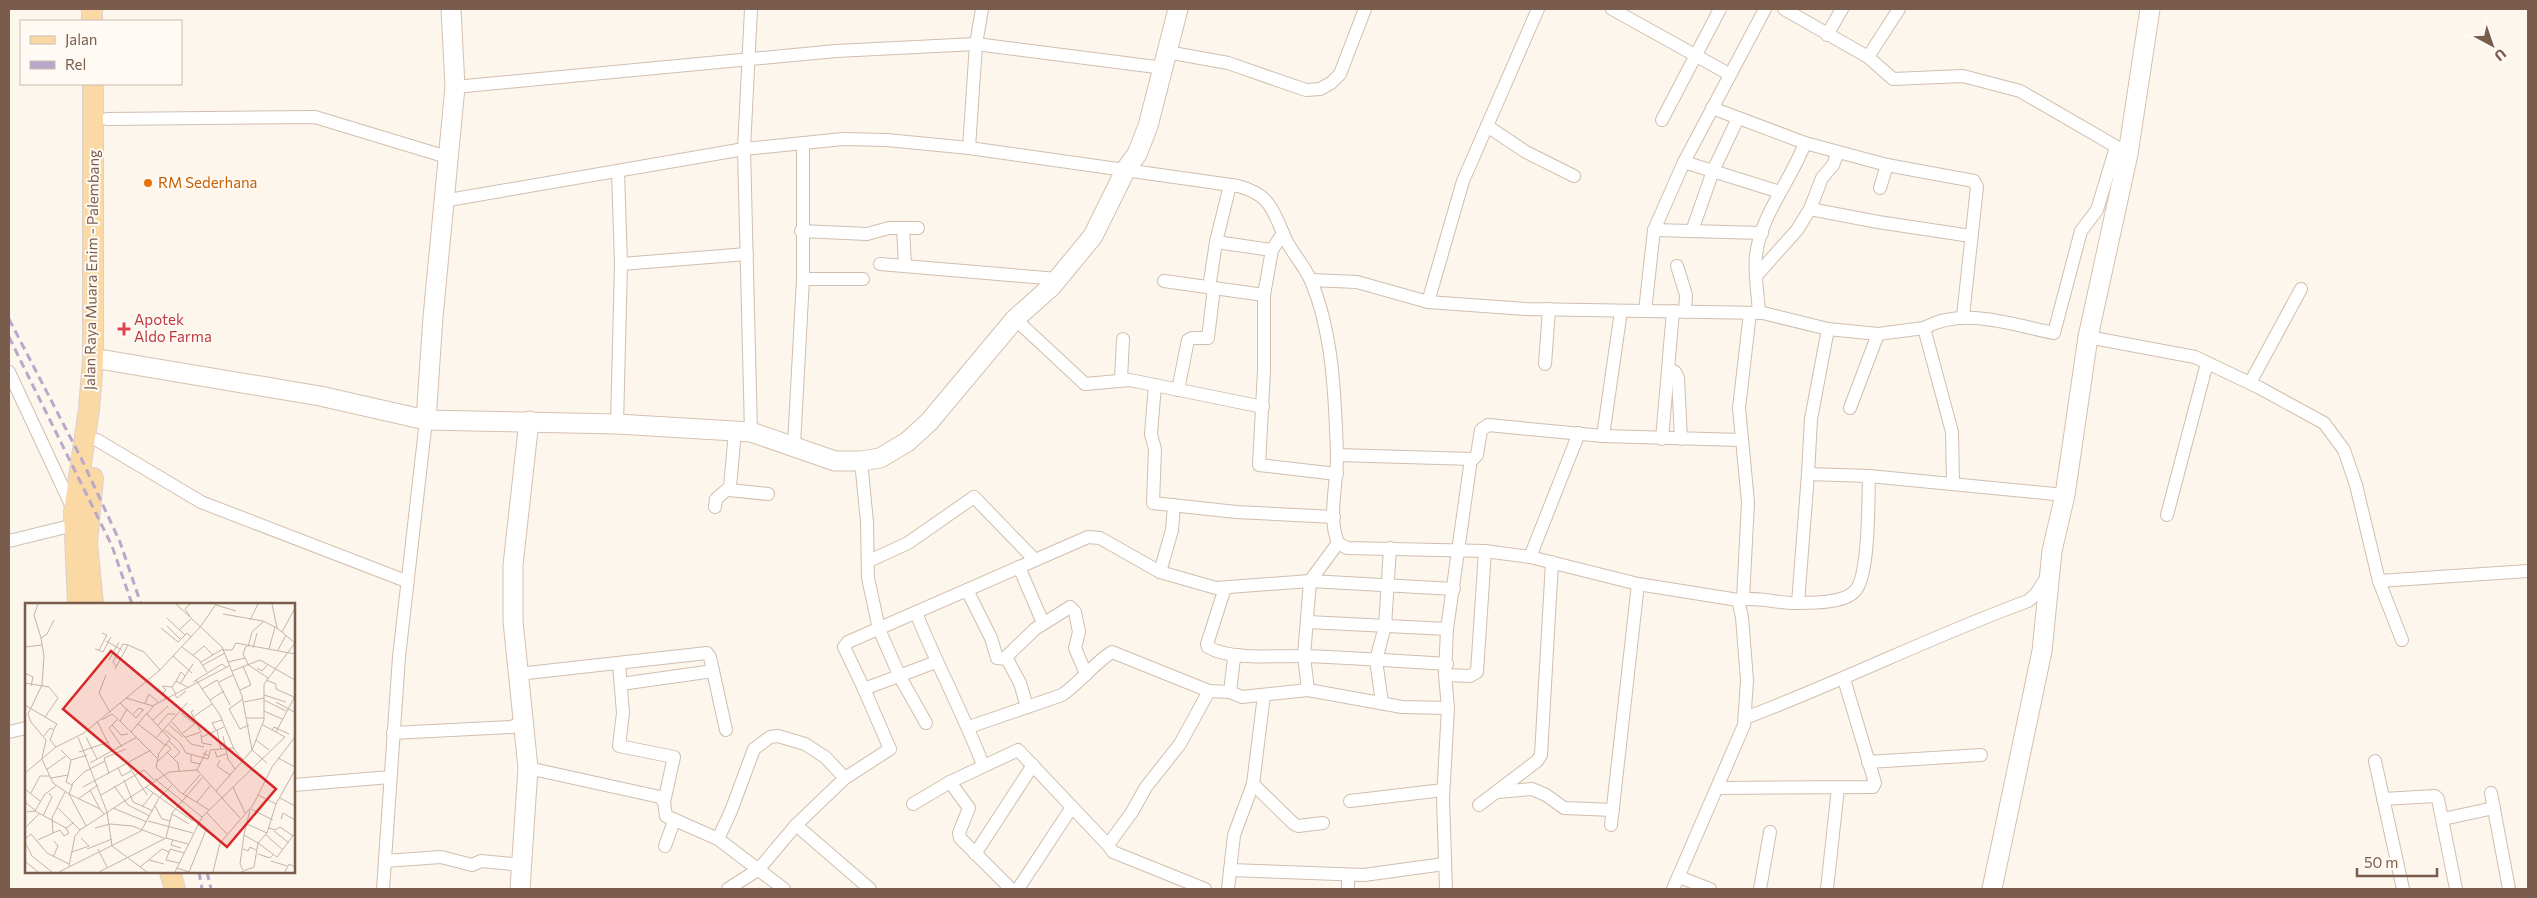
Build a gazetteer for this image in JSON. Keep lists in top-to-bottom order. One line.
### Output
{"streets":{"main road":["Jalan Raya Muara Enim - Palembang"]},"places":{"other":["RM Sederhana"],"health":["Apotek Aldo Farma"]},"legend":["Jalan","Rel"],"scale_bar":"50 m","north":"bottom right"}
